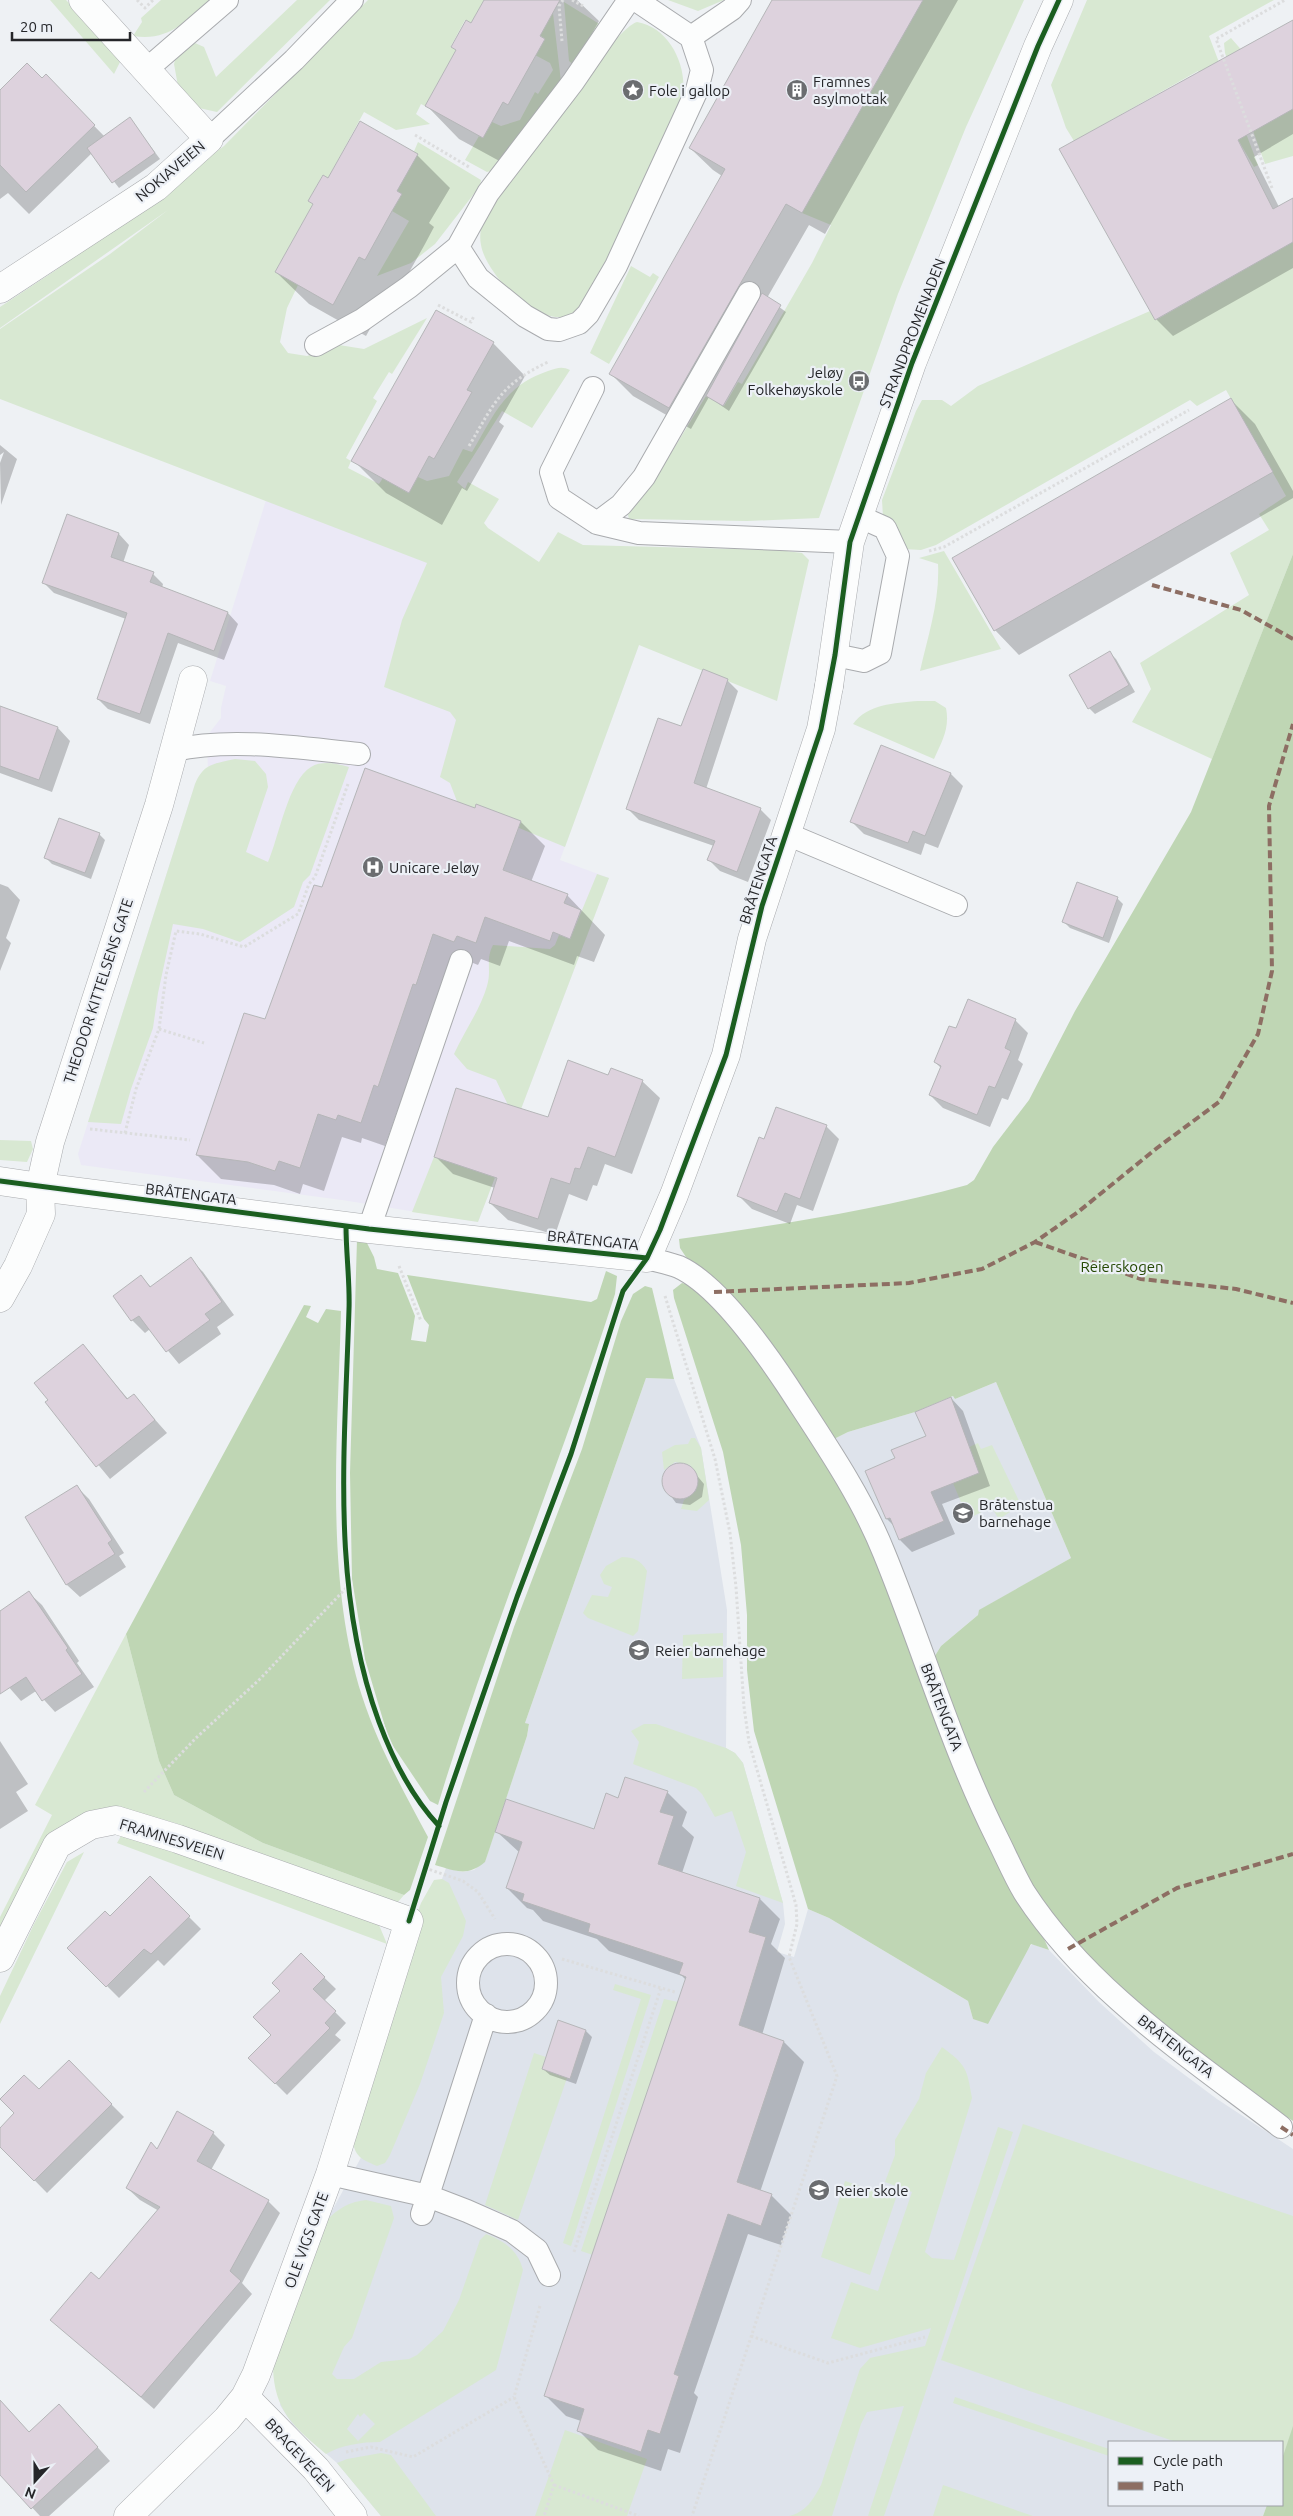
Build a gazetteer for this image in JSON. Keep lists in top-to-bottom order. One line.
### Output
{"streets":{"street":["NOKIAVEIEN","STRANDPROMENADEN","BRÅTENGATA","THEODOR KITTELSENS GATE","FRAMNESVEIEN","OLE VIGS GATE","BRAGEVEGEN"]},"crossings":[["STRANDPROMENADEN","BRÅTENGATA"],["BRÅTENGATA","THEODOR KITTELSENS GATE"],["FRAMNESVEIEN","OLE VIGS GATE"],["OLE VIGS GATE","BRAGEVEGEN"]],"parks":["Reierskogen"],"places":{"place":["Fole i gallop"],"building":["Framnes asylmottak"],"bus stop":["Jeløy Folkehøyskole"],"hospital":["Unicare Jeløy"],"school or university":["Bråtenstua barnehage","Reier barnehage","Reier skole"]},"legend":["Cycle path","Path"],"scale_bar":"20 m","north":"bottom"}
